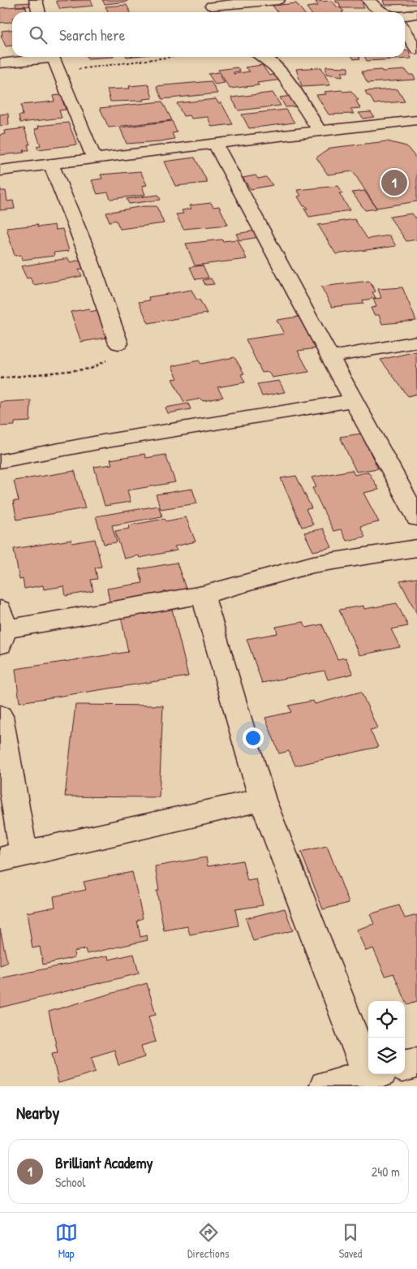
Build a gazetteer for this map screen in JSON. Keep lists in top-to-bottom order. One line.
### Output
{"page":{"search":"Search here","pins":"1","heading":"Nearby","list":[{"mark":"1","name":"Brilliant Academy","note":"School","value":"240 m"}],"nav":["Map","Directions","Saved"]}}
